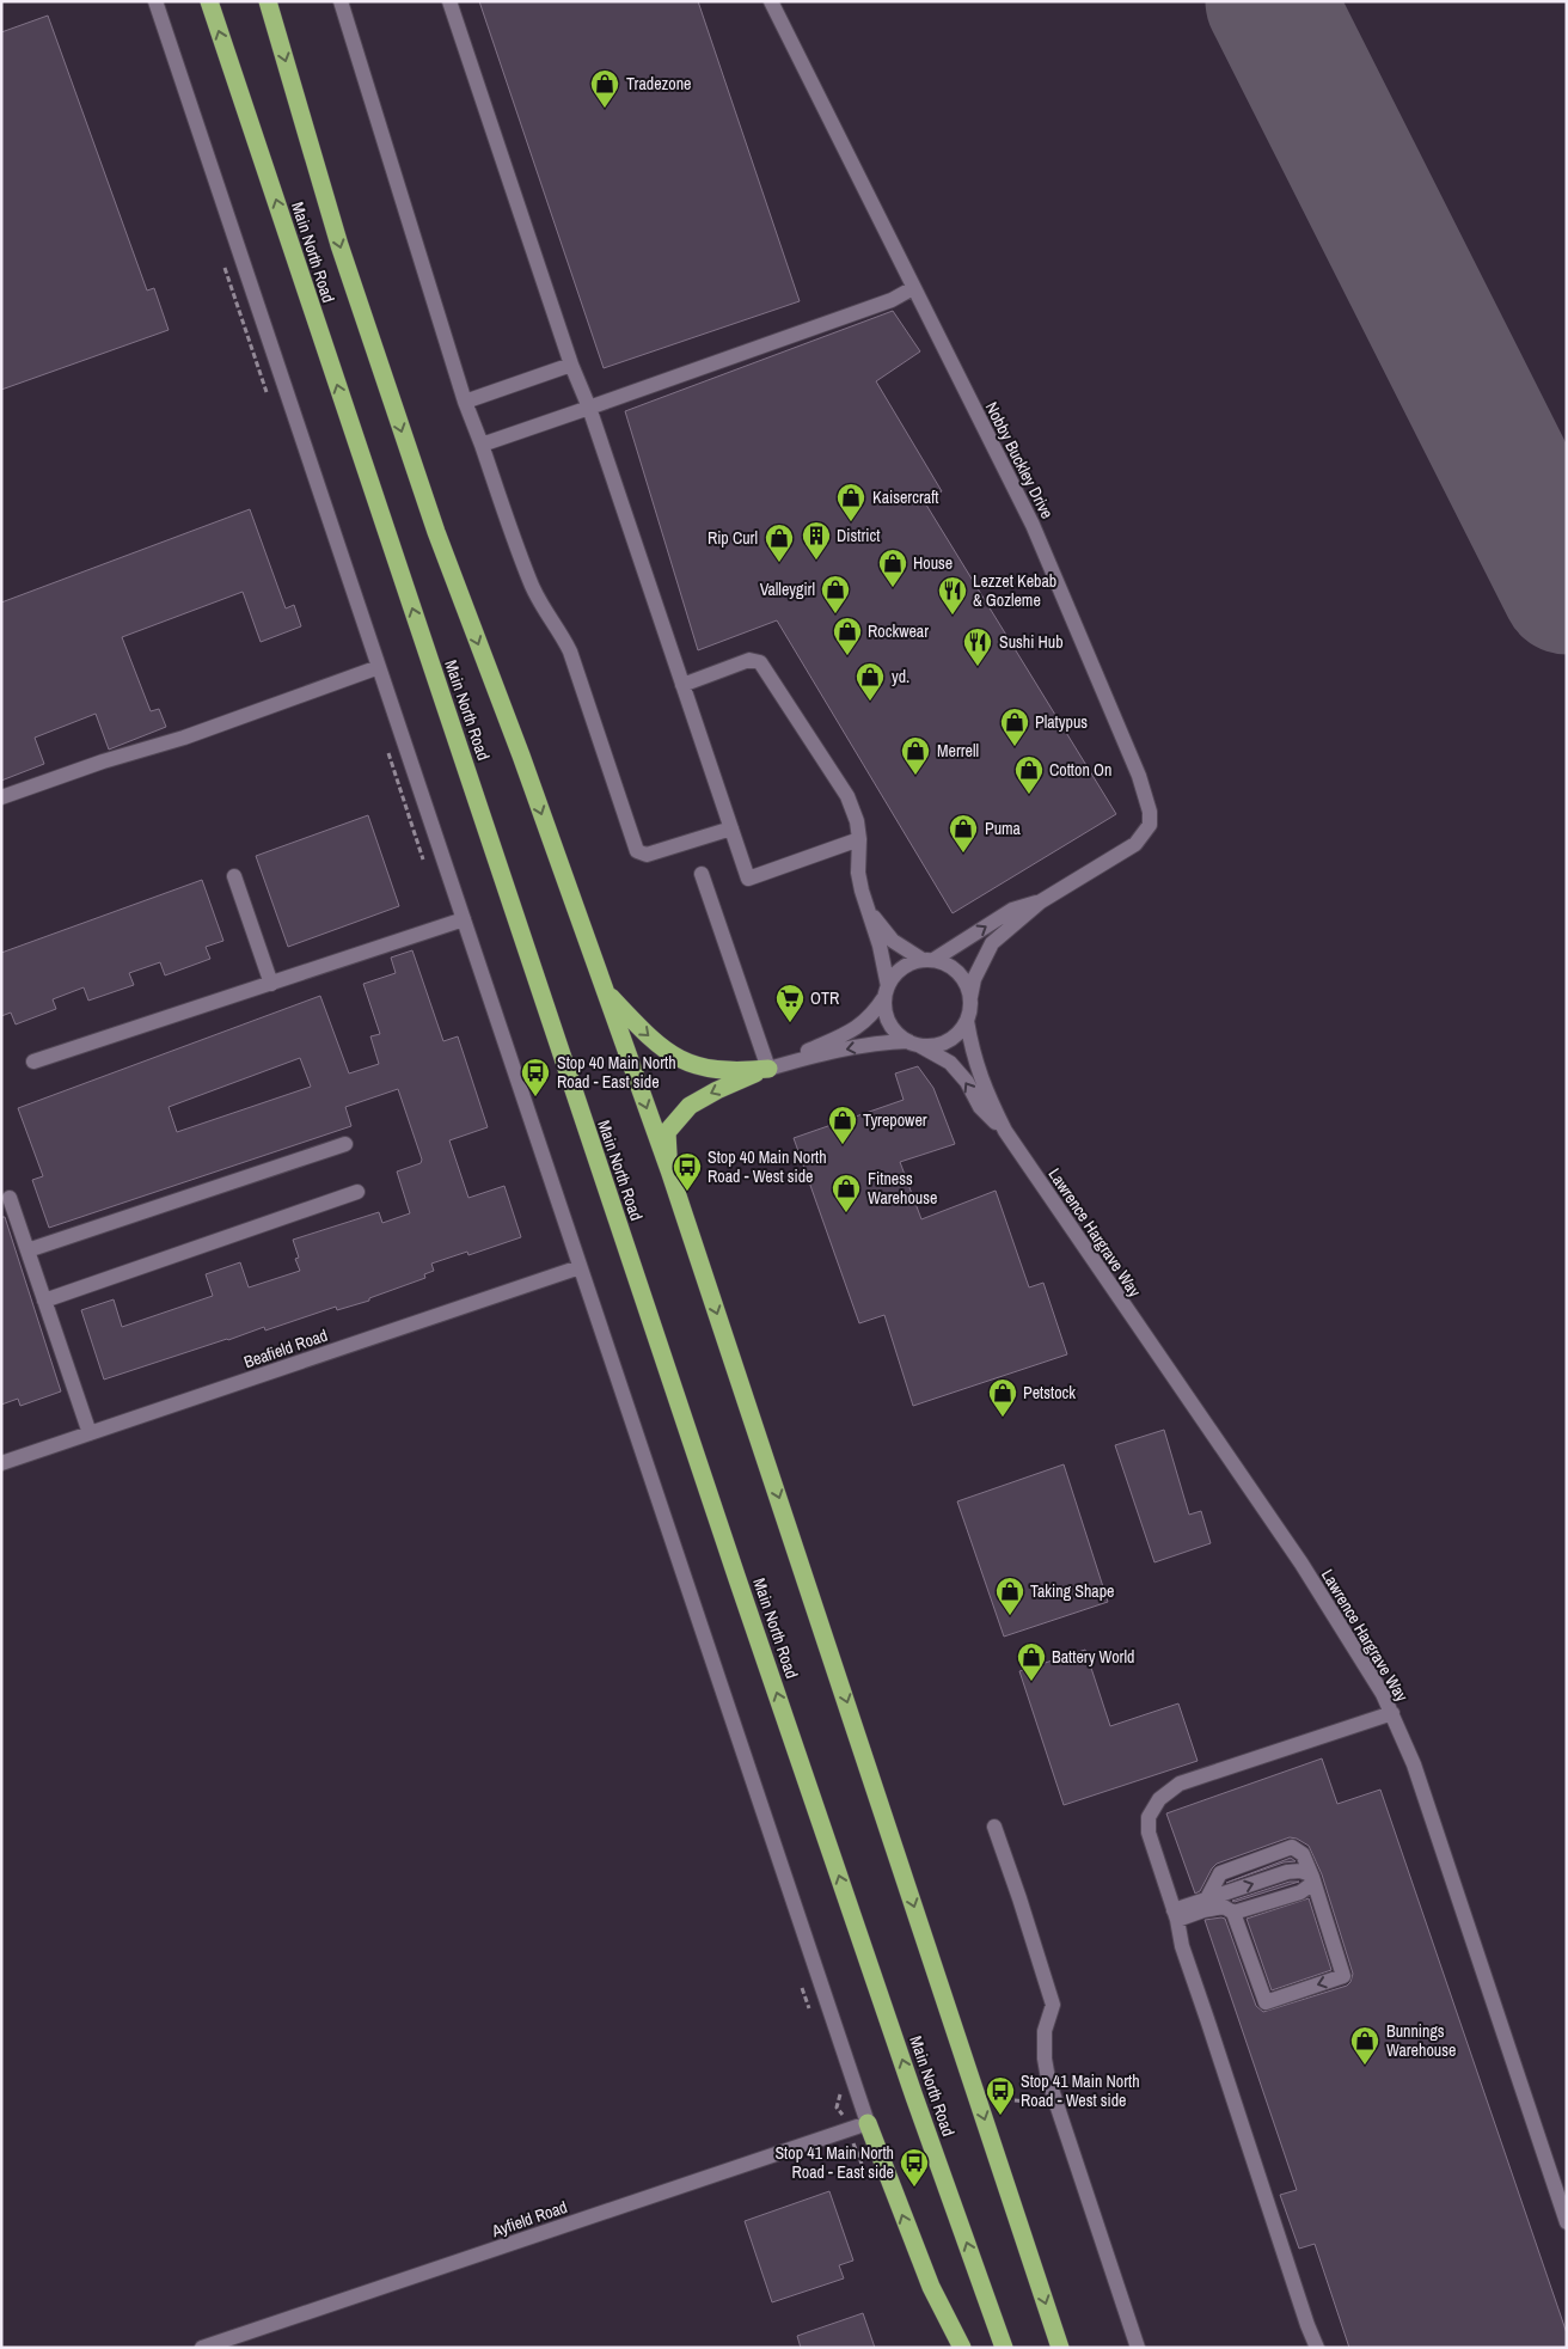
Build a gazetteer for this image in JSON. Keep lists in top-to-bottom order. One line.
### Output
{"streets":{"highway":["Main North Road"],"street":["Nobby Buckley Drive","Lawrence Hargrave Way","Beafield Road","Ayfield Road"]},"crossings":[["Nobby Buckley Drive","Lawrence Hargrave Way"]],"places":{"shop":["Tradezone","Kaisercraft","Rip Curl","House","Valleygirl","Rockwear","yd.","Platypus","Merrell","Cotton On","Puma","Tyrepower","Fitness Warehouse","Petstock","Taking Shape","Battery World","Bunnings Warehouse"],"building":["District"],"restaurant":["Lezzet Kebab & Gozleme","Sushi Hub"],"supermarket":["OTR"],"bus stop":["Stop 40 Main North Road - East side","Stop 40 Main North Road - West side","Stop 41 Main North Road - West side","Stop 41 Main North Road - East side"]}}
